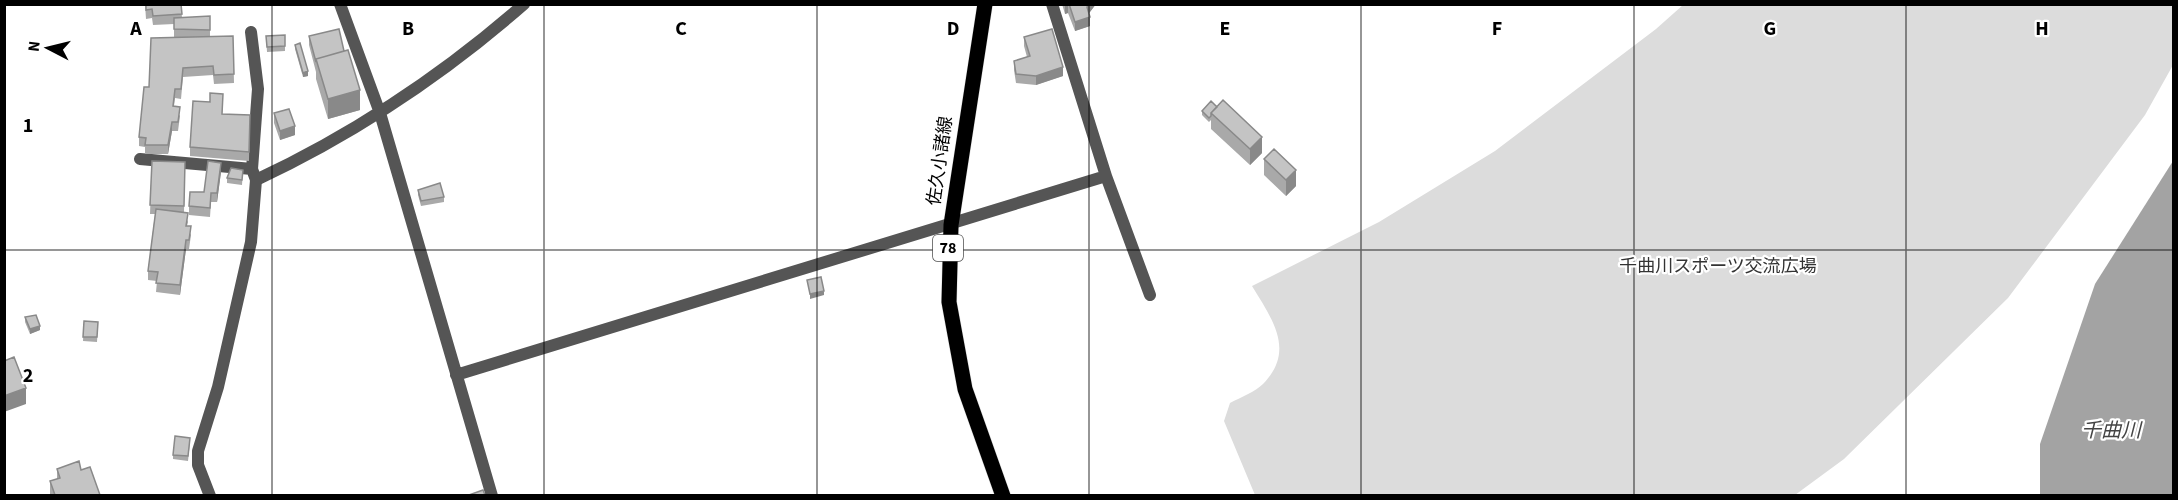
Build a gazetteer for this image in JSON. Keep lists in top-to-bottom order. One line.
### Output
{"streets":{"main road":["佐久小諸線","78"]},"water":["千曲川"],"parks":["千曲川スポーツ交流広場"],"north":"left","grid":{"columns":["A","B","C","D","E","F","G","H"],"rows":["1","2"]}}
